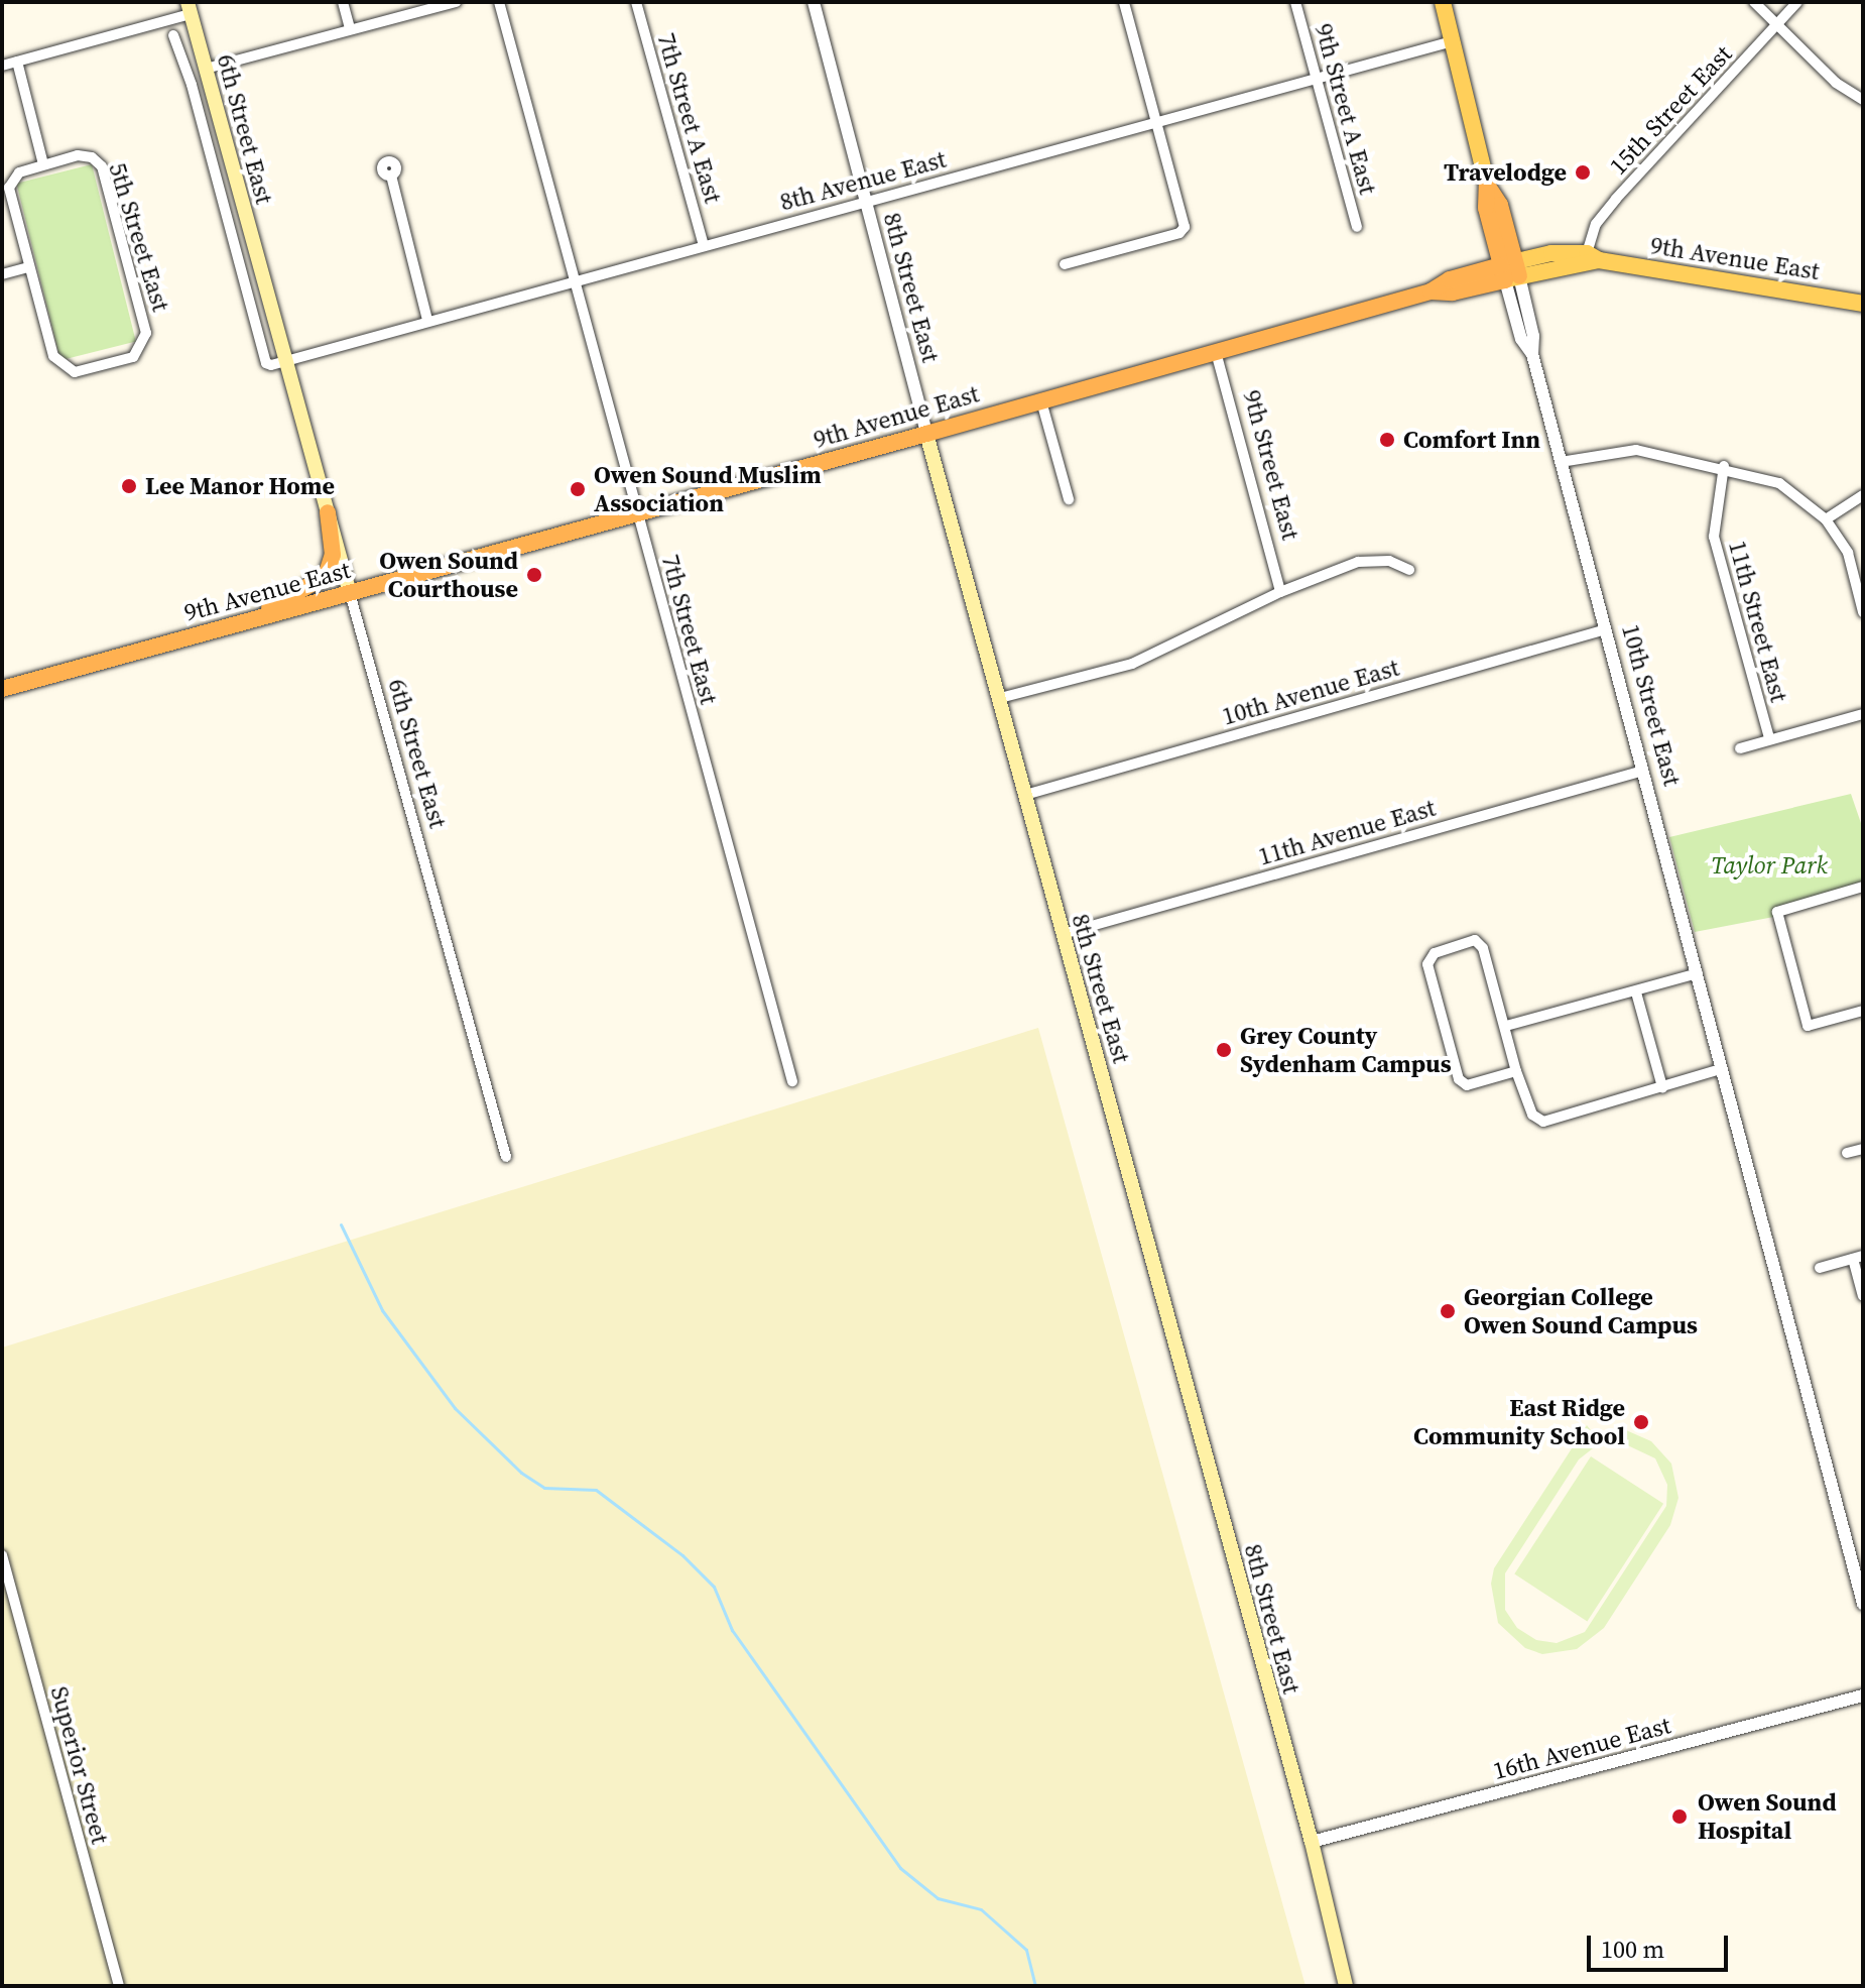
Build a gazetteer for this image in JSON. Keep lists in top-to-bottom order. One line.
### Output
{"streets":{"highway":["9th Avenue East","10th Street East"],"main road":["6th Street East","8th Street East"],"street":["9th Street A East","15th Street East","7th Street A East","8th Avenue East","5th Street East","9th Street East","11th Street East","7th Street East","10th Avenue East","11th Avenue East","16th Avenue East","Superior Street"]},"crossings":[["9th Street A East","8th Avenue East"],["15th Street East","9th Avenue East"],["7th Street A East","8th Avenue East"],["6th Street East","8th Avenue East"],["6th Street East","9th Avenue East"],["8th Avenue East","8th Street East"],["8th Avenue East","7th Street East"],["8th Avenue East","10th Street East"],["9th Avenue East","8th Street East"],["9th Avenue East","9th Street East"],["9th Avenue East","7th Street East"],["9th Avenue East","10th Street East"],["8th Street East","10th Avenue East"],["8th Street East","11th Avenue East"],["8th Street East","16th Avenue East"],["10th Avenue East","10th Street East"],["10th Street East","11th Avenue East"]],"parks":["Taylor Park"],"places":["Travelodge","Comfort Inn","Lee Manor Home","Owen Sound Muslim Association","Owen Sound Courthouse","Grey County Sydenham Campus","Georgian College Owen Sound Campus","East Ridge Community School","Owen Sound Hospital"],"scale_bar":"100 m"}
